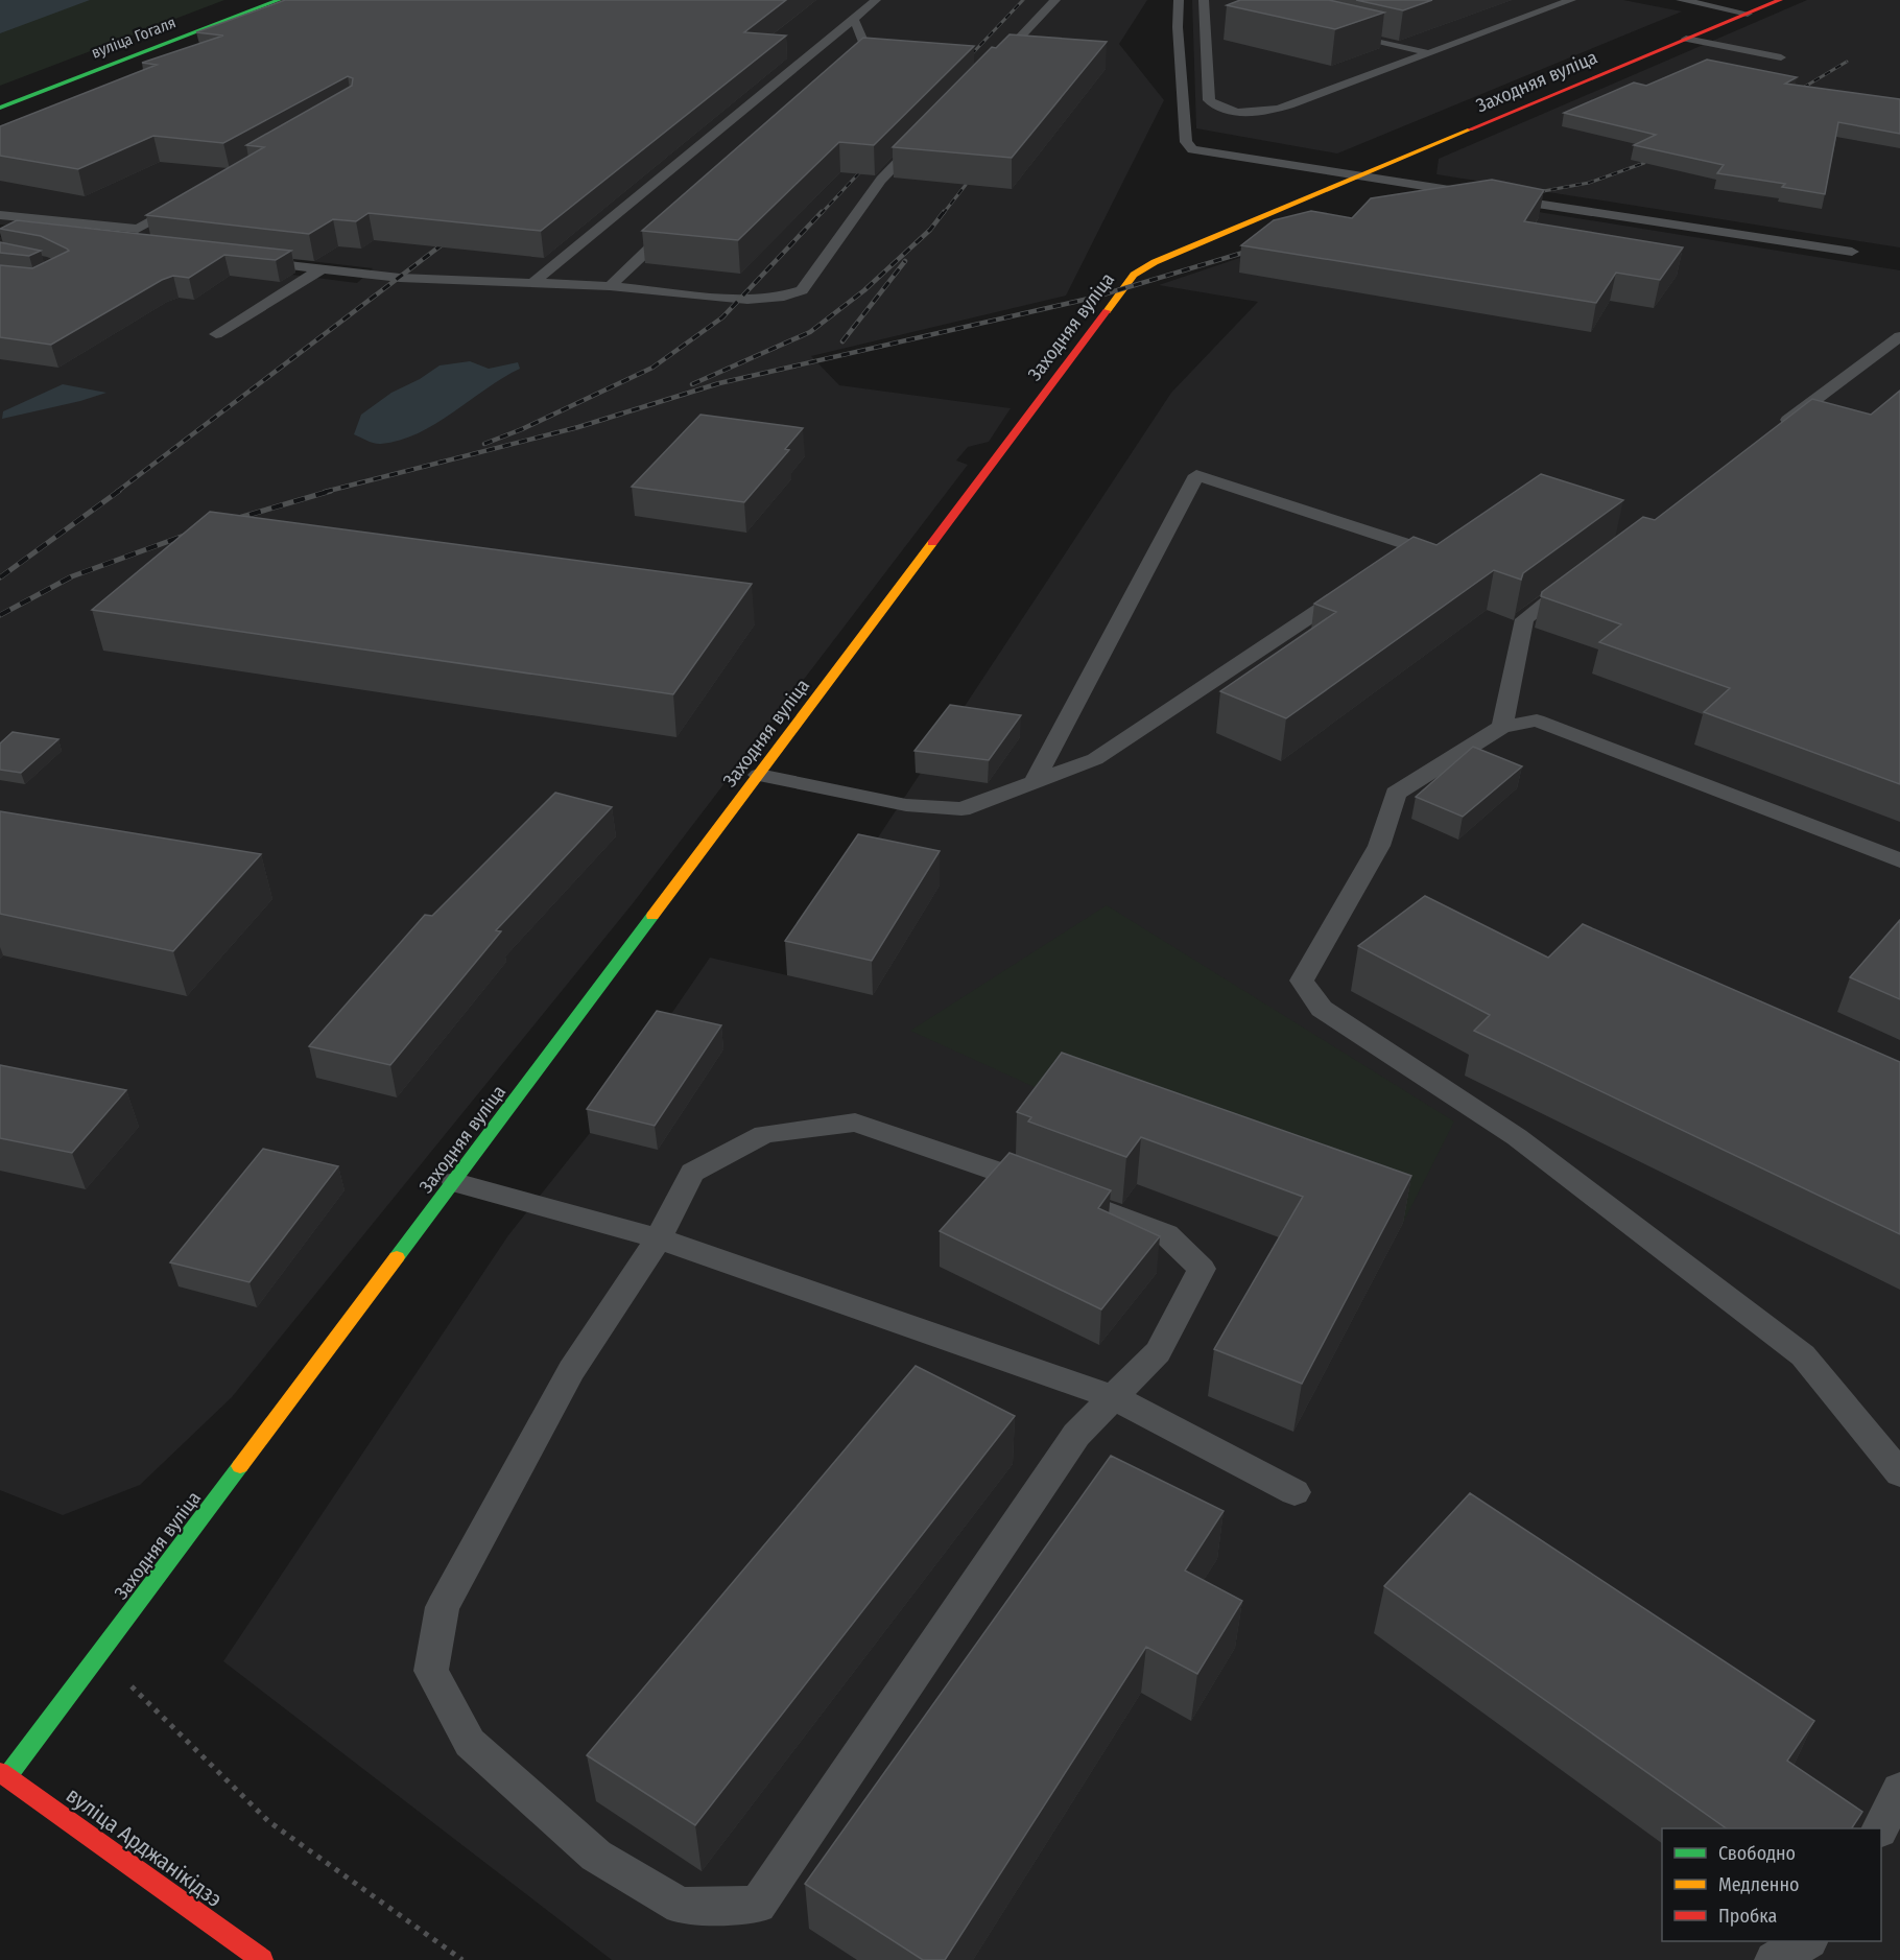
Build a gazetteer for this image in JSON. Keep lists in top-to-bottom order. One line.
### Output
{"streets":{"street":["вуліца Гогаля","Заходняя вуліца","вуліца Арджанікідзэ"]},"crossings":[["Заходняя вуліца","вуліца Арджанікідзэ"]],"legend":["Свободно","Медленно","Пробка"]}
